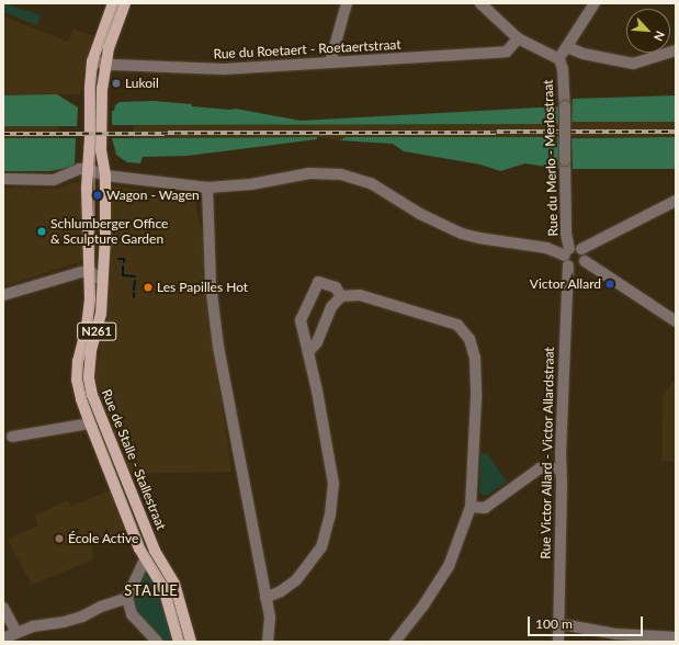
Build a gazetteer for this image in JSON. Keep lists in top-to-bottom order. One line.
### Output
{"streets":{"main road":["N261","Rue de Stalle - Stallestraat"],"street":["Rue du Roetaert - Roetaertstraat","Rue du Merlo - Merlostraat","Rue Victor Allard - Victor Allardstraat"]},"crossings":[["Rue du Roetaert - Roetaertstraat","Rue de Stalle - Stallestraat"],["Rue du Merlo - Merlostraat","Rue Victor Allard - Victor Allardstraat"]],"districts":["STALLE"],"places":["Lukoil","Wagon - Wagen","Schlumberger Office & Sculpture Garden","Victor Allard","Les Papilles Hot","École Active"],"scale_bar":"100 m","north":"bottom right"}
